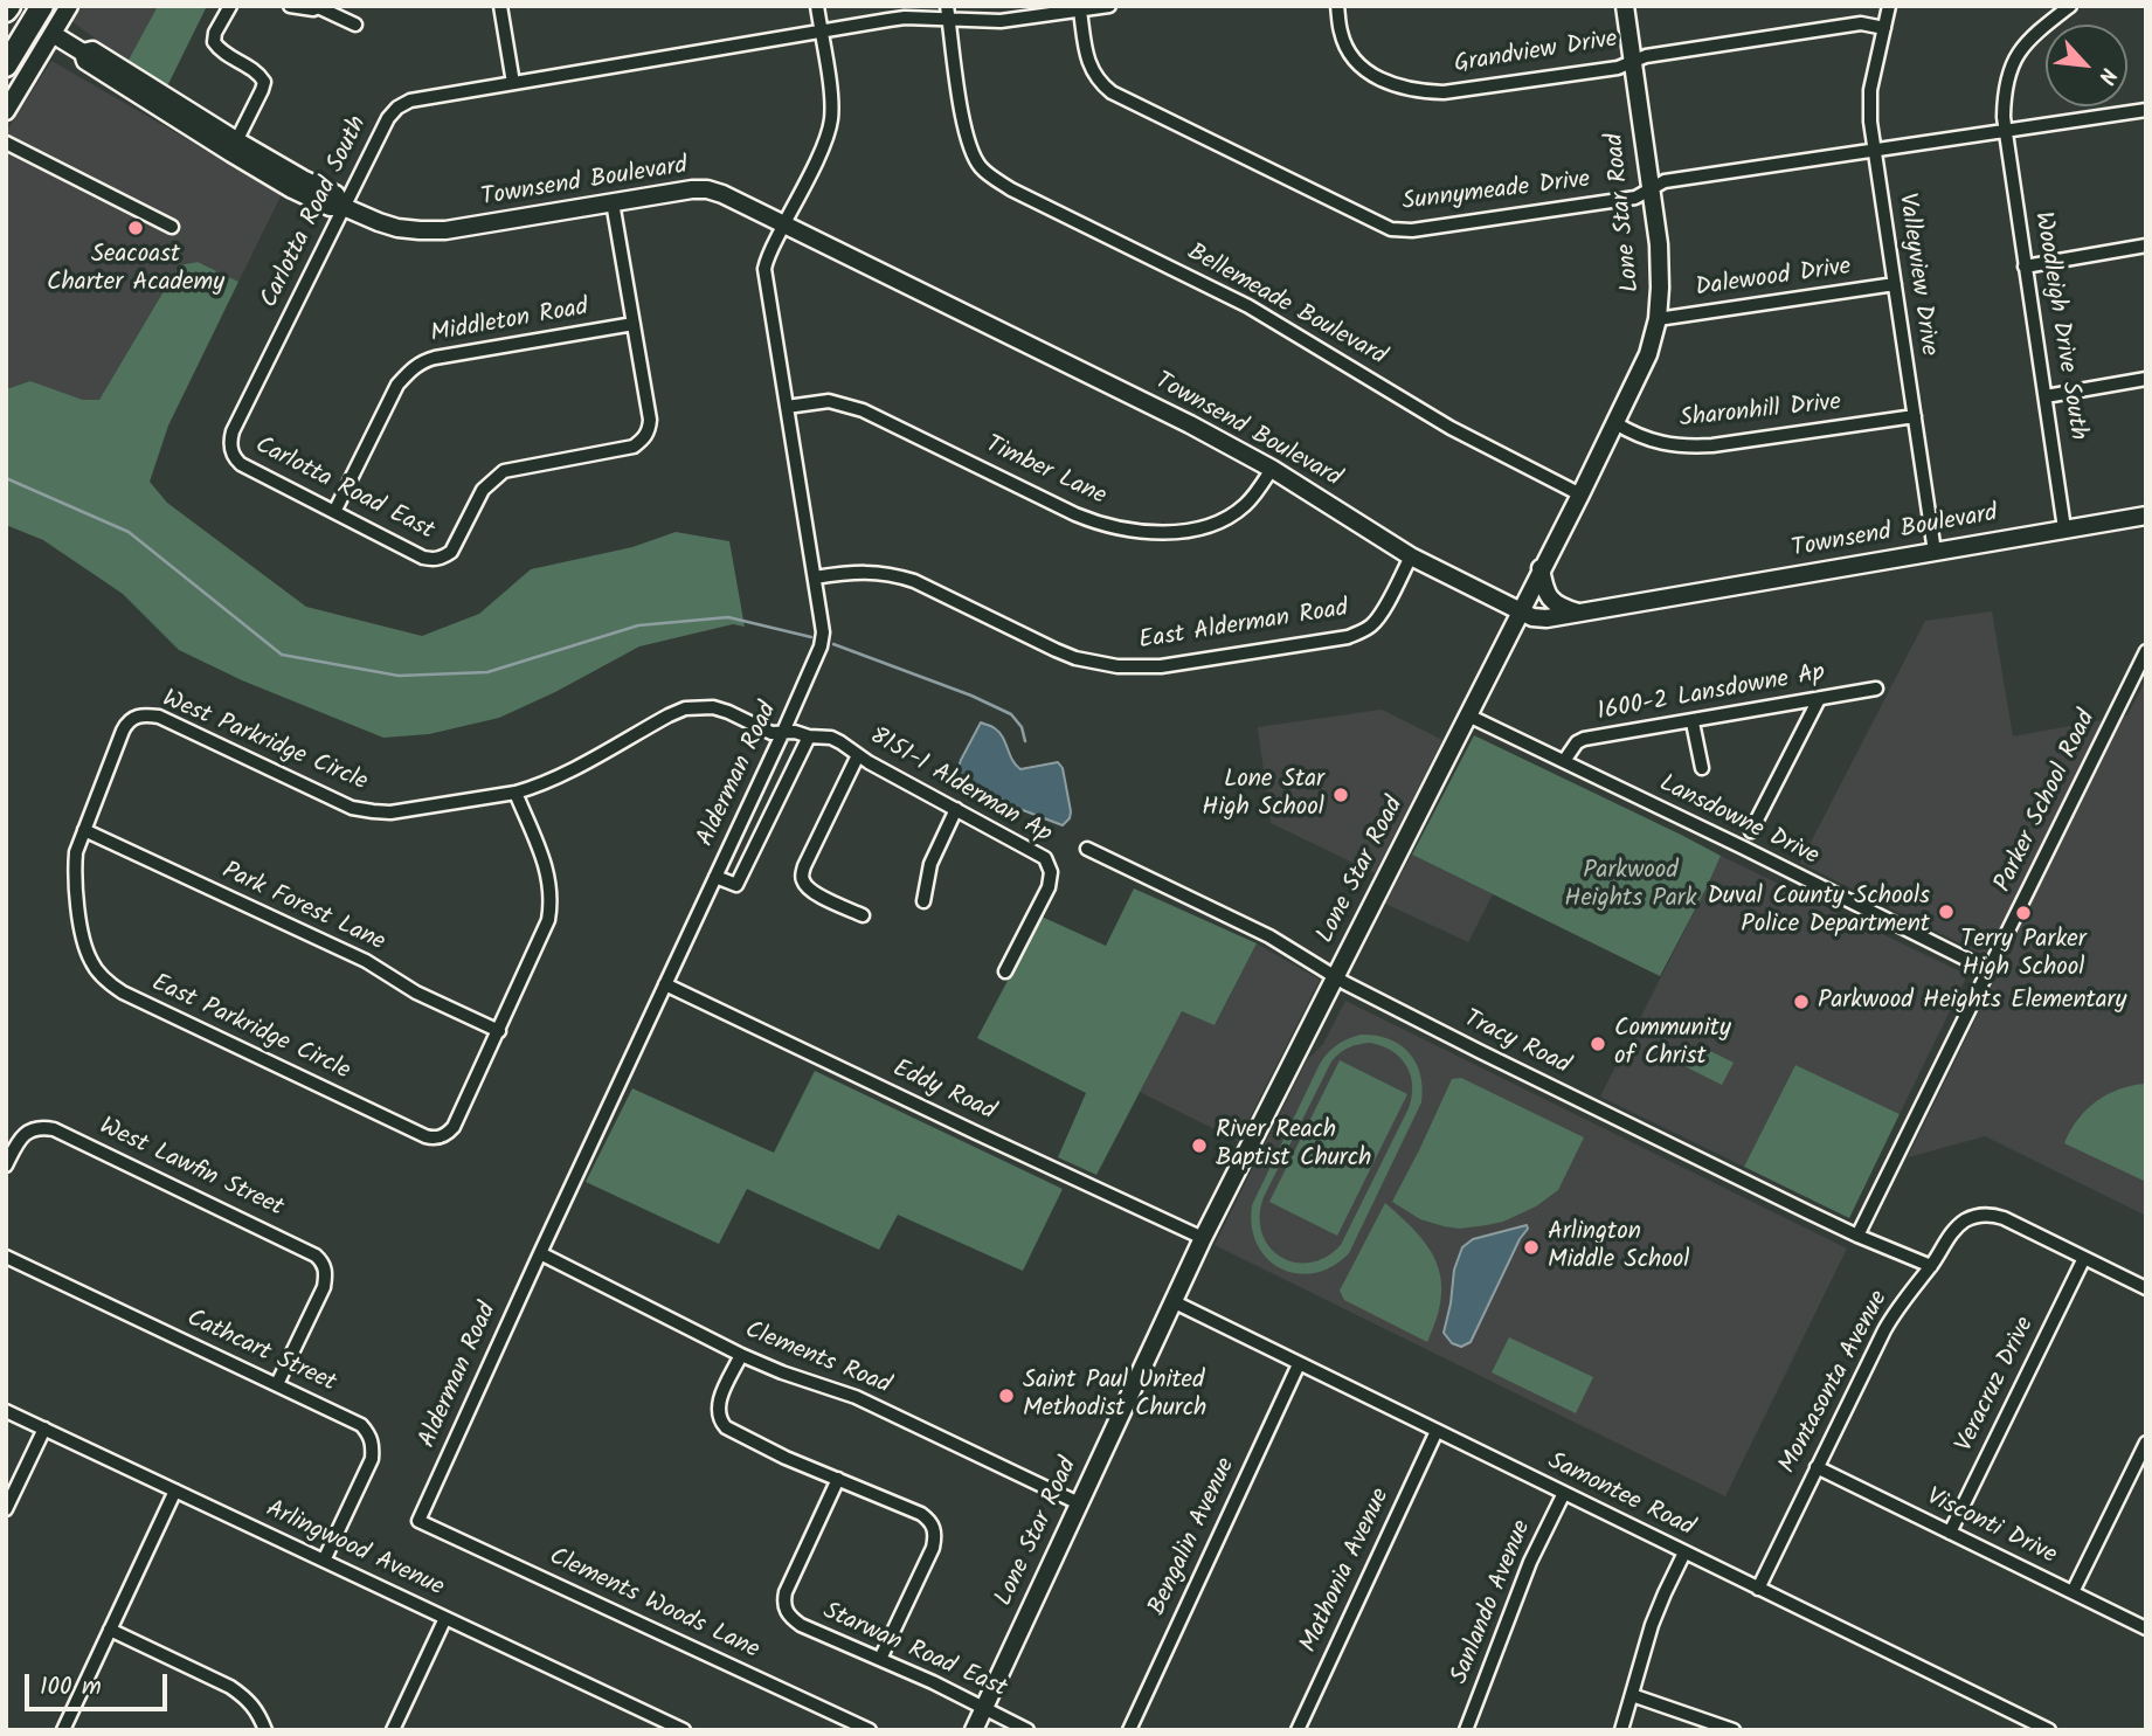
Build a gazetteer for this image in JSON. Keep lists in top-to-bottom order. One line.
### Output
{"streets":{"street":["Grandview Drive","Townsend Boulevard","Sunnymeade Drive","Carlotta Road South","Lone Star Road","Valleyview Drive","Dalewood Drive","Bellemeade Boulevard","Middleton Road","Woodleigh Drive South","Sharonhill Drive","Timber Lane","Carlotta Road East","East Alderman Road","1600-2 Lansdowne Ap","West Parkridge Circle","Alderman Road","8151-1 Alderman Ap","Parker School Road","Lansdowne Drive","Park Forest Lane","East Parkridge Circle","Tracy Road","Eddy Road","West Lawfin Street","Cathcart Street","Clements Road","Montasonta Avenue","Veracruz Drive","Samontee Road","Visconti Drive","Bengalin Avenue","Arlingwood Avenue","Mathonia Avenue","Sanlando Avenue","Clements Woods Lane","Starwan Road East"]},"crossings":[["Grandview Drive","Lone Star Road"],["Grandview Drive","Valleyview Drive"],["Townsend Boulevard","Carlotta Road South"],["Townsend Boulevard","Lone Star Road"],["Townsend Boulevard","Valleyview Drive"],["Townsend Boulevard","Woodleigh Drive South"],["Townsend Boulevard","Timber Lane"],["Townsend Boulevard","East Alderman Road"],["Townsend Boulevard","Alderman Road"],["Sunnymeade Drive","Carlotta Road South"],["Sunnymeade Drive","Lone Star Road"],["Sunnymeade Drive","Valleyview Drive"],["Sunnymeade Drive","Woodleigh Drive South"],["Carlotta Road South","Bellemeade Boulevard"],["Carlotta Road South","Carlotta Road East"],["Carlotta Road South","Alderman Road"],["Lone Star Road","Dalewood Drive"],["Lone Star Road","Bellemeade Boulevard"],["Lone Star Road","Sharonhill Drive"],["Lone Star Road","Lansdowne Drive"],["Lone Star Road","Tracy Road"],["Lone Star Road","Eddy Road"],["Lone Star Road","Clements Road"],["Lone Star Road","Samontee Road"],["Lone Star Road","Starwan Road East"],["Valleyview Drive","Dalewood Drive"],["Valleyview Drive","Sharonhill Drive"],["Middleton Road","Carlotta Road East"],["Timber Lane","Alderman Road"],["East Alderman Road","Alderman Road"],["1600-2 Lansdowne Ap","Lansdowne Drive"],["West Parkridge Circle","Alderman Road"],["West Parkridge Circle","8151-1 Alderman Ap"],["West Parkridge Circle","East Parkridge Circle"],["Alderman Road","8151-1 Alderman Ap"],["Alderman Road","Eddy Road"],["Alderman Road","Clements Road"],["Alderman Road","Clements Woods Lane"],["Parker School Road","Lansdowne Drive"],["Parker School Road","Tracy Road"],["Park Forest Lane","East Parkridge Circle"],["Tracy Road","Montasonta Avenue"],["West Lawfin Street","Cathcart Street"],["Cathcart Street","Arlingwood Avenue"],["Montasonta Avenue","Veracruz Drive"],["Montasonta Avenue","Samontee Road"],["Montasonta Avenue","Visconti Drive"],["Veracruz Drive","Visconti Drive"],["Samontee Road","Bengalin Avenue"],["Samontee Road","Mathonia Avenue"],["Samontee Road","Sanlando Avenue"]],"parks":["Parkwood Heights Park"],"places":["Seacoast Charter Academy","Lone Star High School","Duval County Schools Police Department","Terry Parker High School","Parkwood Heights Elementary","Community of Christ","River Reach Baptist Church","Arlington Middle School","Saint Paul United Methodist Church"],"scale_bar":"100 m","north":"bottom right"}
